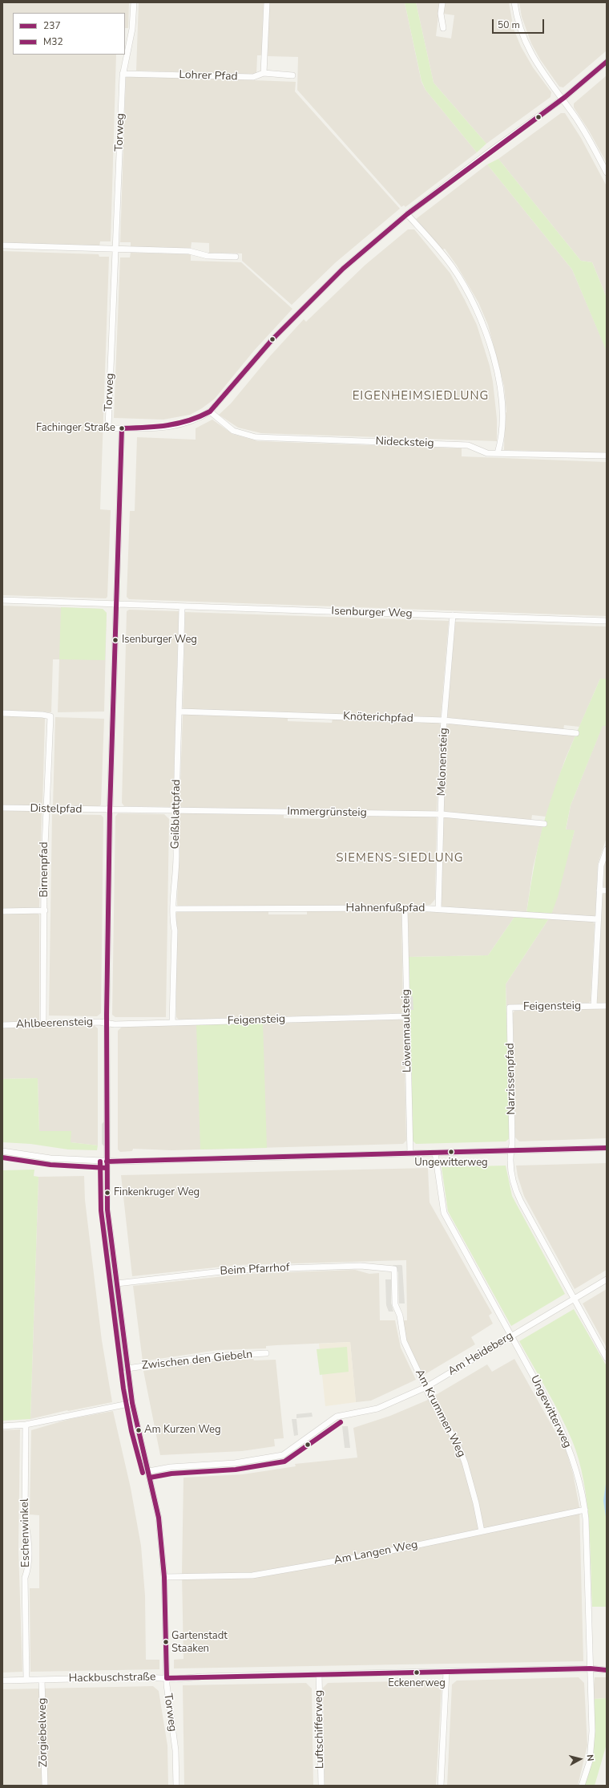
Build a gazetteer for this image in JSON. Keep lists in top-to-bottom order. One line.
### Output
{"streets":{"street":["Lohrer Pfad","Torweg","Nidecksteig","Isenburger Weg","Knöterichpfad","Melonensteig","Distelpfad","Immergrünsteig","Geißblattpfad","Birnenpfad","Hahnenfußpfad","Feigensteig","Ahlbeerensteig","Löwenmaulsteig","Narzissenpfad","Beim Pfarrhof","Am Heideberg","Zwischen den Giebeln","Ungewitterweg","Am Krummen Weg","Eschenwinkel","Am Langen Weg","Hackbuschstraße","Luftschifferweg","Zörgiebelweg"]},"crossings":[["Lohrer Pfad","Torweg"],["Torweg","Isenburger Weg"],["Torweg","Distelpfad"],["Torweg","Immergrünsteig"],["Torweg","Feigensteig"],["Torweg","Ahlbeerensteig"],["Torweg","Beim Pfarrhof"],["Torweg","Am Heideberg"],["Torweg","Zwischen den Giebeln"],["Torweg","Am Langen Weg"],["Torweg","Hackbuschstraße"],["Isenburger Weg","Melonensteig"],["Isenburger Weg","Geißblattpfad"],["Knöterichpfad","Melonensteig"],["Knöterichpfad","Geißblattpfad"],["Melonensteig","Immergrünsteig"],["Melonensteig","Hahnenfußpfad"],["Distelpfad","Immergrünsteig"],["Distelpfad","Birnenpfad"],["Immergrünsteig","Geißblattpfad"],["Geißblattpfad","Hahnenfußpfad"],["Geißblattpfad","Feigensteig"],["Birnenpfad","Ahlbeerensteig"],["Hahnenfußpfad","Löwenmaulsteig"],["Feigensteig","Ahlbeerensteig"],["Feigensteig","Löwenmaulsteig"],["Feigensteig","Narzissenpfad"],["Beim Pfarrhof","Am Krummen Weg"],["Am Heideberg","Ungewitterweg"],["Am Heideberg","Am Krummen Weg"],["Ungewitterweg","Am Langen Weg"],["Ungewitterweg","Hackbuschstraße"],["Am Krummen Weg","Am Langen Weg"],["Eschenwinkel","Hackbuschstraße"],["Hackbuschstraße","Luftschifferweg"],["Hackbuschstraße","Zörgiebelweg"]],"districts":["EIGENHEIMSIEDLUNG","SIEMENS-SIEDLUNG"],"places":["Fachinger Straße","Isenburger Weg","Ungewitterweg","Finkenkruger Weg","Am Kurzen Weg","Gartenstadt Staaken","Eckenerweg"],"lines":["transit line 237","transit line M32"],"legend":["237","M32"],"scale_bar":"50 m","north":"right"}
